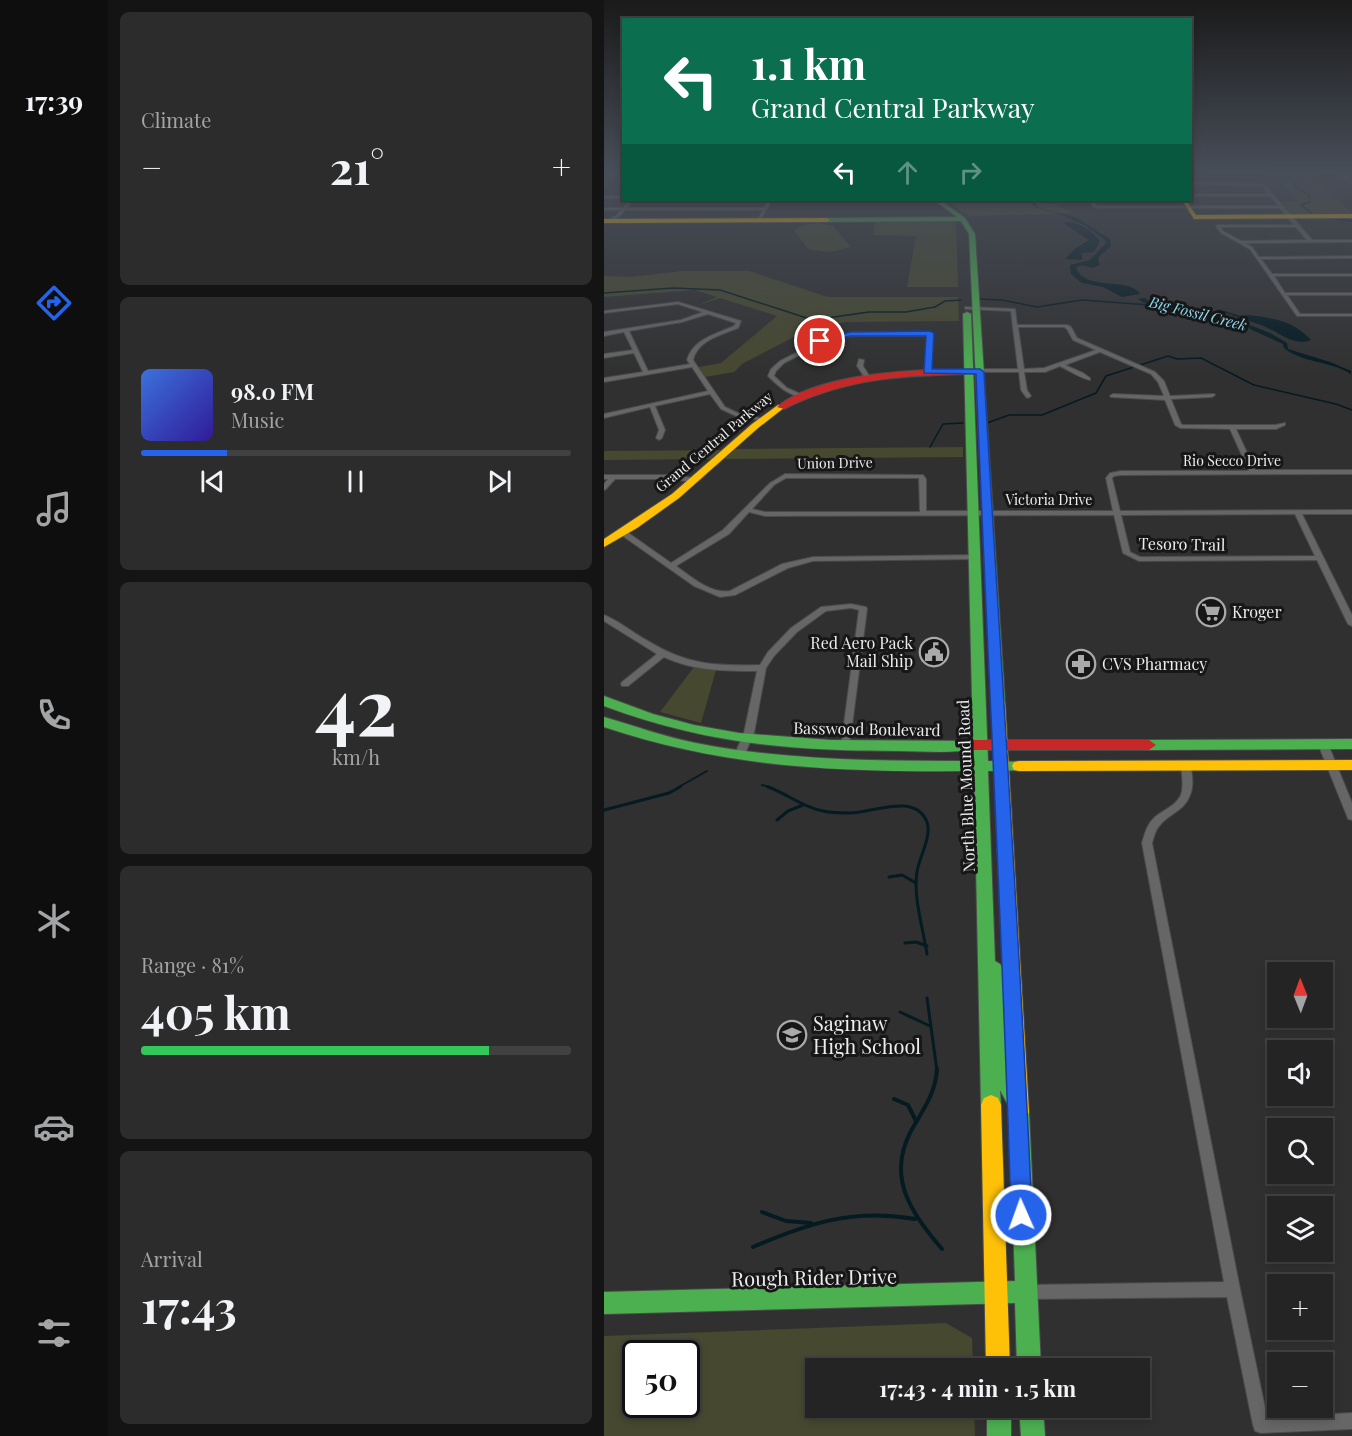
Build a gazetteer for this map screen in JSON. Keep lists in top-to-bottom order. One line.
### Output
{"streets":{"main road":["Grand Central Parkway","Basswood Boulevard","North Blue Mound Road","Rough Rider Drive"],"street":["Rio Secco Drive","Union Drive","Victoria Drive","Tesoro Trail"]},"crossings":[["Grand Central Parkway","North Blue Mound Road"],["Rio Secco Drive","Tesoro Trail"],["Union Drive","Victoria Drive"],["Victoria Drive","Tesoro Trail"],["Victoria Drive","North Blue Mound Road"],["Basswood Boulevard","North Blue Mound Road"],["North Blue Mound Road","Rough Rider Drive"]],"water":["Big Fossil Creek"],"places":{"supermarket":["Kroger"],"public building":["Red Aero Pack Mail Ship"],"pharmacy":["CVS Pharmacy"],"school or university":["Saginaw High School"]},"north":"top","page":{"tabs":"17:39","tile":["Climate",["42","km/h"],["Range · 81%","405 km"],["Arrival","17:43"]],"turn":["1.1 km","Grand Central Parkway"],"heat":["−","21°","+"],"song":["98.0 FM","Music"],"map_buttons":["+","−"],"limit":"50","trip":"17:43 · 4 min · 1.5 km"}}
